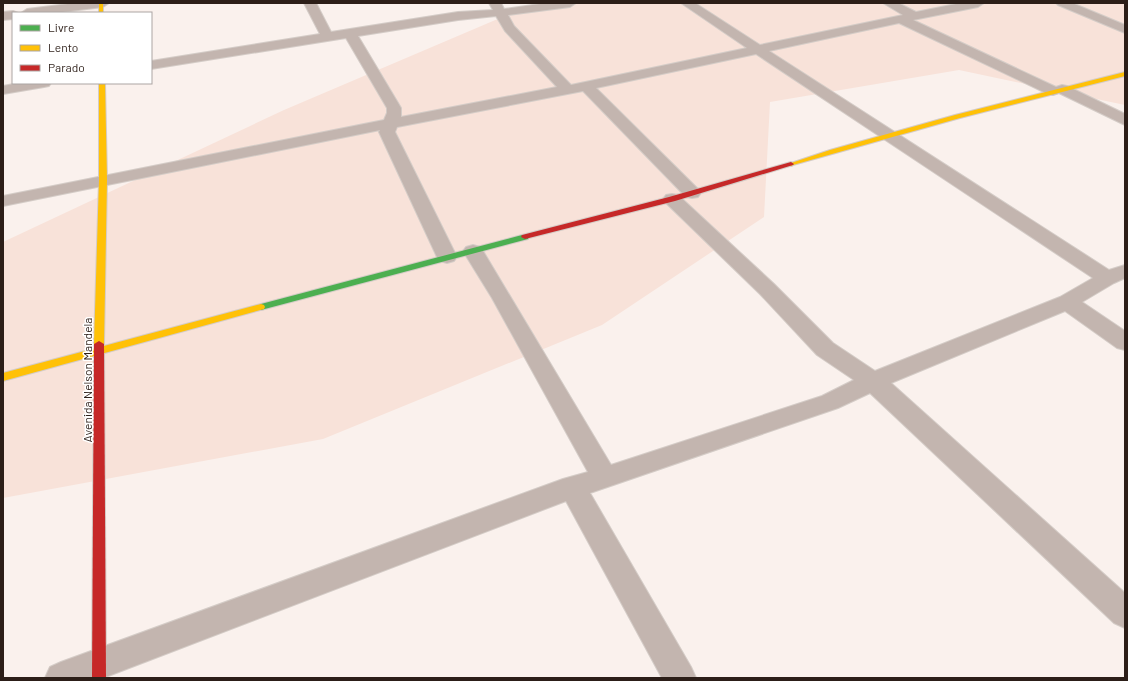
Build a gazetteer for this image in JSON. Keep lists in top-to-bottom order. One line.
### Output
{"streets":{"street":["Avenida Nelson Mandela"]},"legend":["Livre","Lento","Parado"]}
